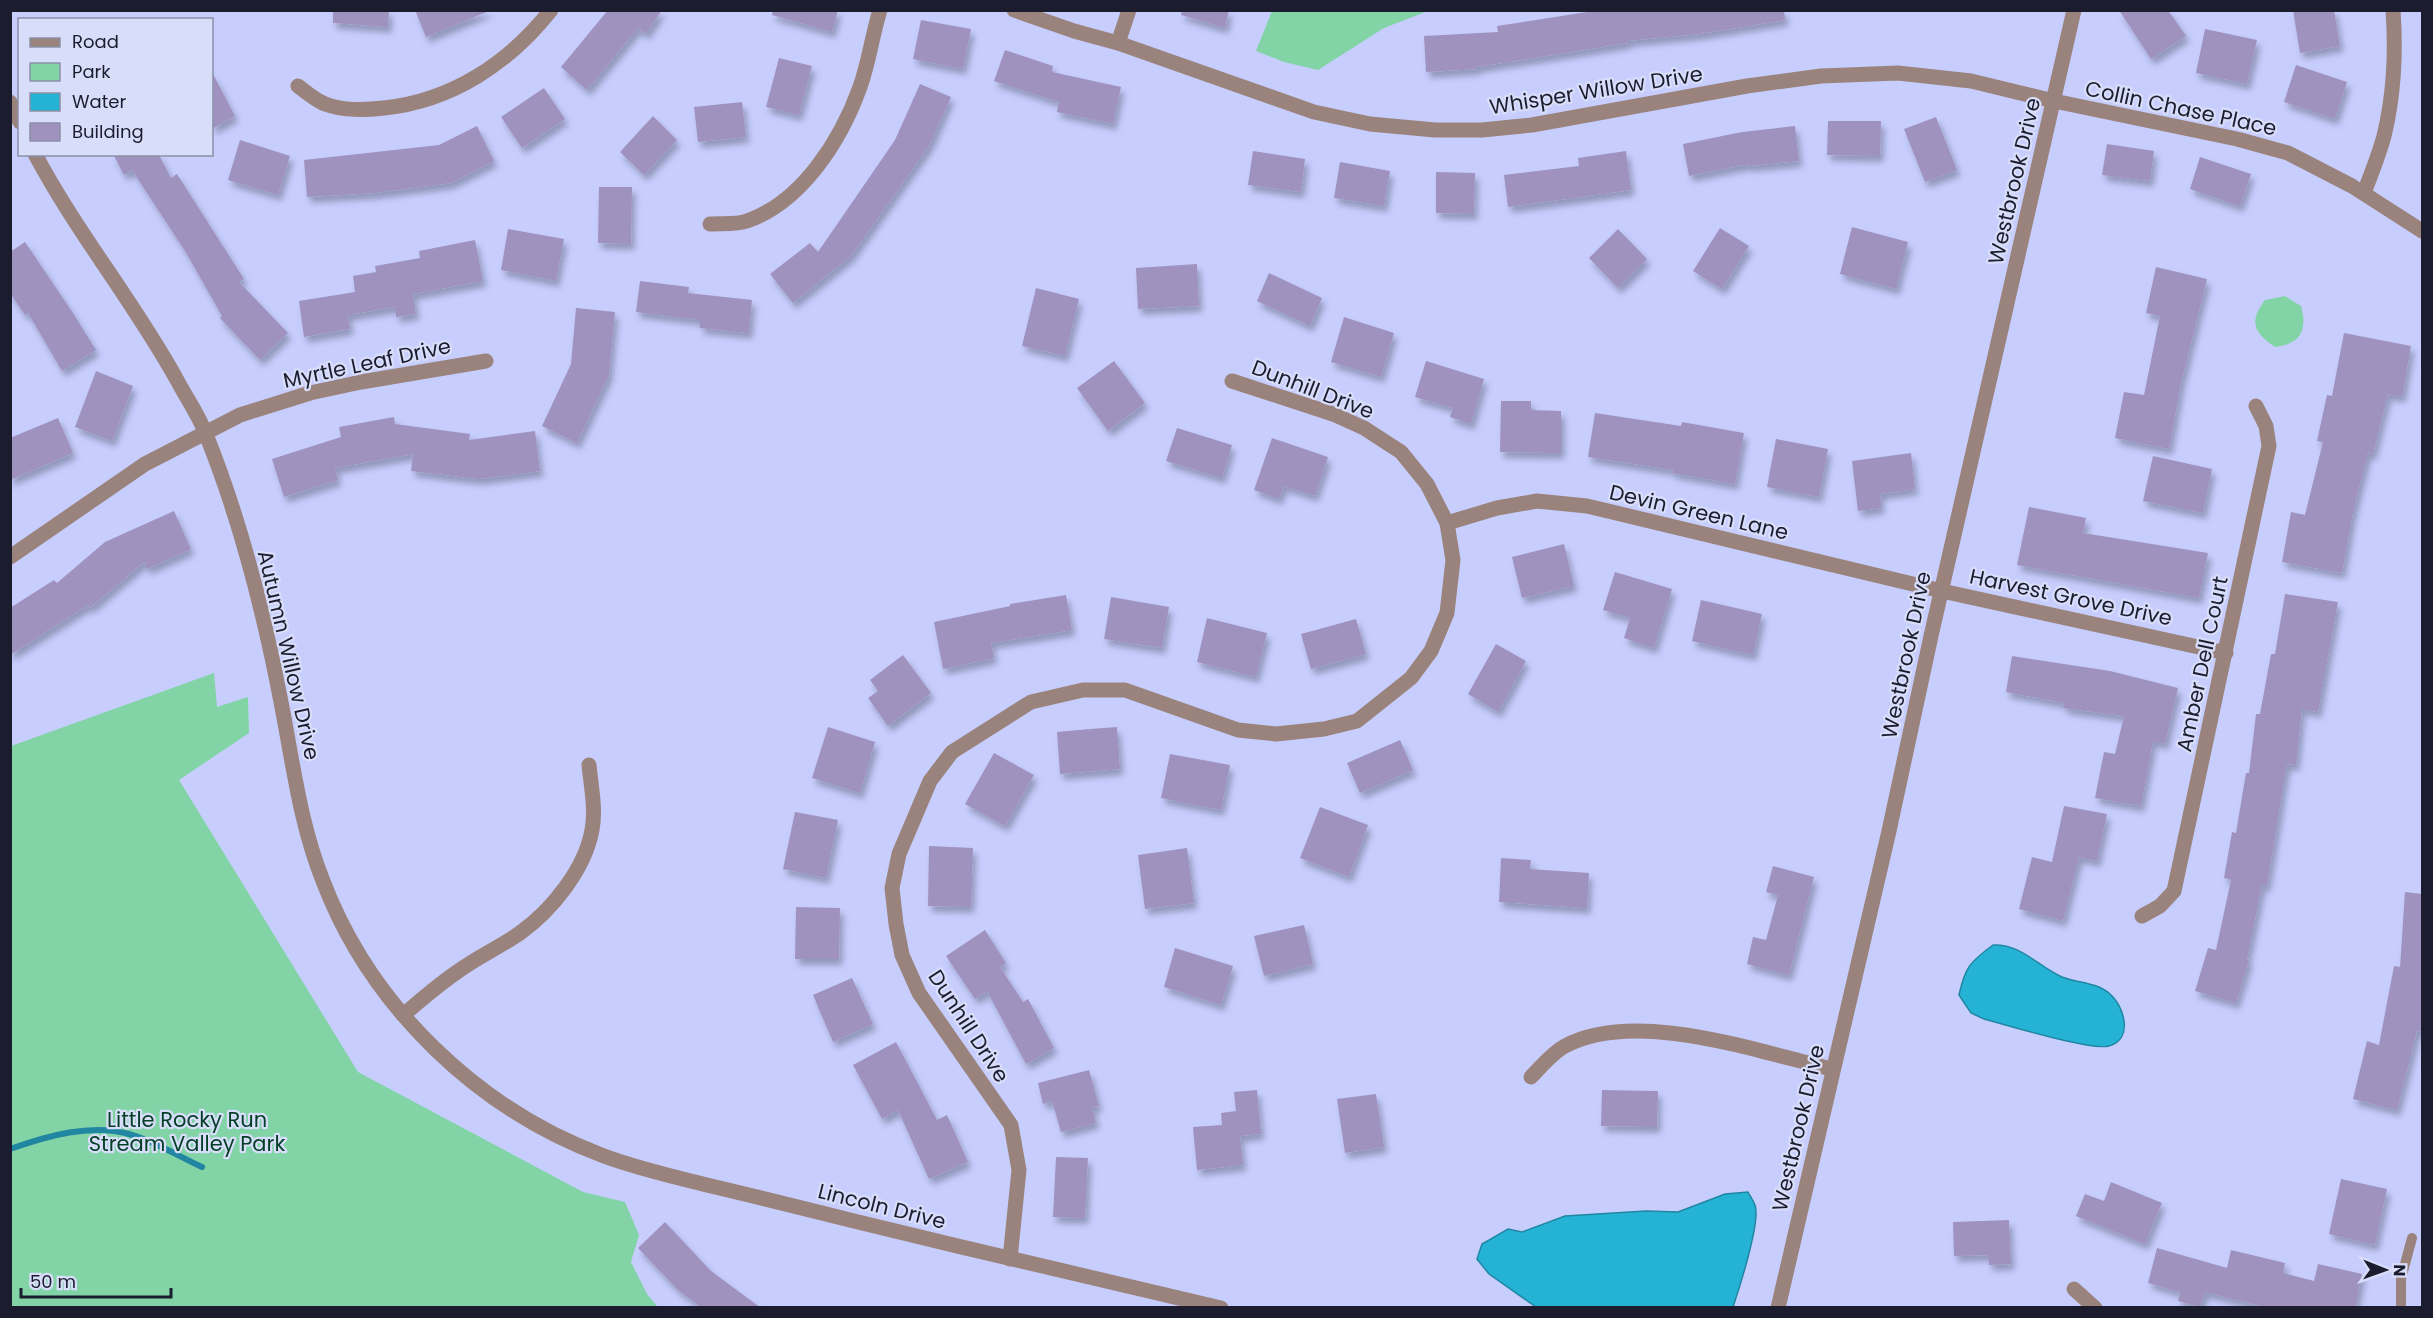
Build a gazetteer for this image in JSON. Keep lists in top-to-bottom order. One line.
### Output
{"streets":{"street":["Whisper Willow Drive","Collin Chase Place","Westbrook Drive","Myrtle Leaf Drive","Dunhill Drive","Devin Green Lane","Harvest Grove Drive","Autumn Willow Drive","Amber Dell Court","Lincoln Drive"]},"crossings":[["Whisper Willow Drive","Collin Chase Place"],["Whisper Willow Drive","Westbrook Drive"],["Collin Chase Place","Westbrook Drive"],["Westbrook Drive","Devin Green Lane"],["Westbrook Drive","Harvest Grove Drive"],["Myrtle Leaf Drive","Autumn Willow Drive"],["Dunhill Drive","Devin Green Lane"],["Dunhill Drive","Lincoln Drive"],["Devin Green Lane","Harvest Grove Drive"],["Harvest Grove Drive","Amber Dell Court"],["Autumn Willow Drive","Lincoln Drive"]],"parks":["Little Rocky Run Stream Valley Park"],"legend":["Road","Park","Water","Building"],"scale_bar":"50 m","north":"right"}
